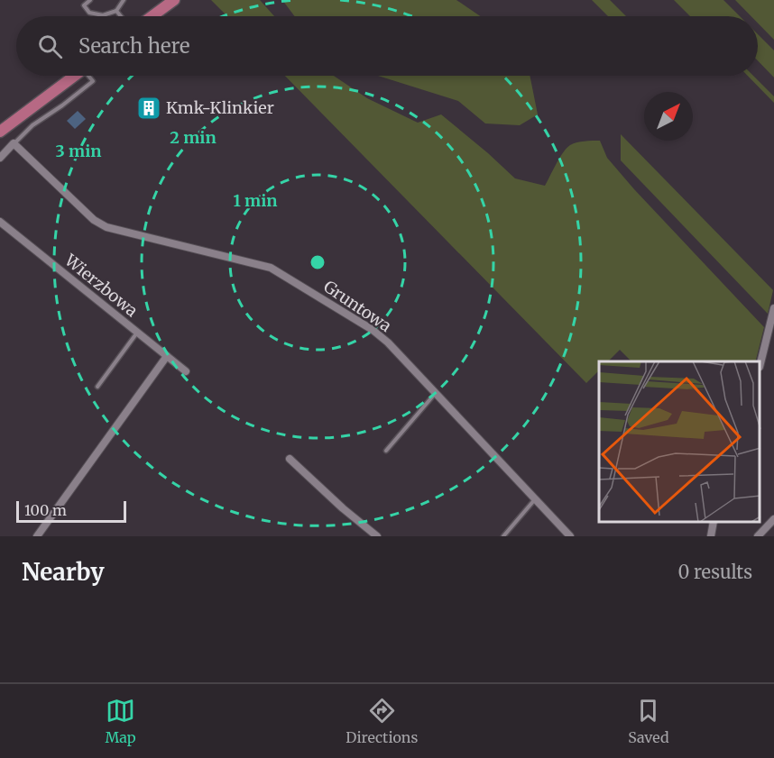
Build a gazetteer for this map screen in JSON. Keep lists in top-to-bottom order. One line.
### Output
{"streets":{"street":["Wierzbowa","Gruntowa"]},"places":{"building":["Kmk-Klinkier"]},"scale_bar":"100 m","north":"top right","page":{"search":"Search here","scale":"100 m","heading":["Nearby","0 results"],"nav":["Map","Directions","Saved"]},"rings":["2 min","3 min","1 min"]}
